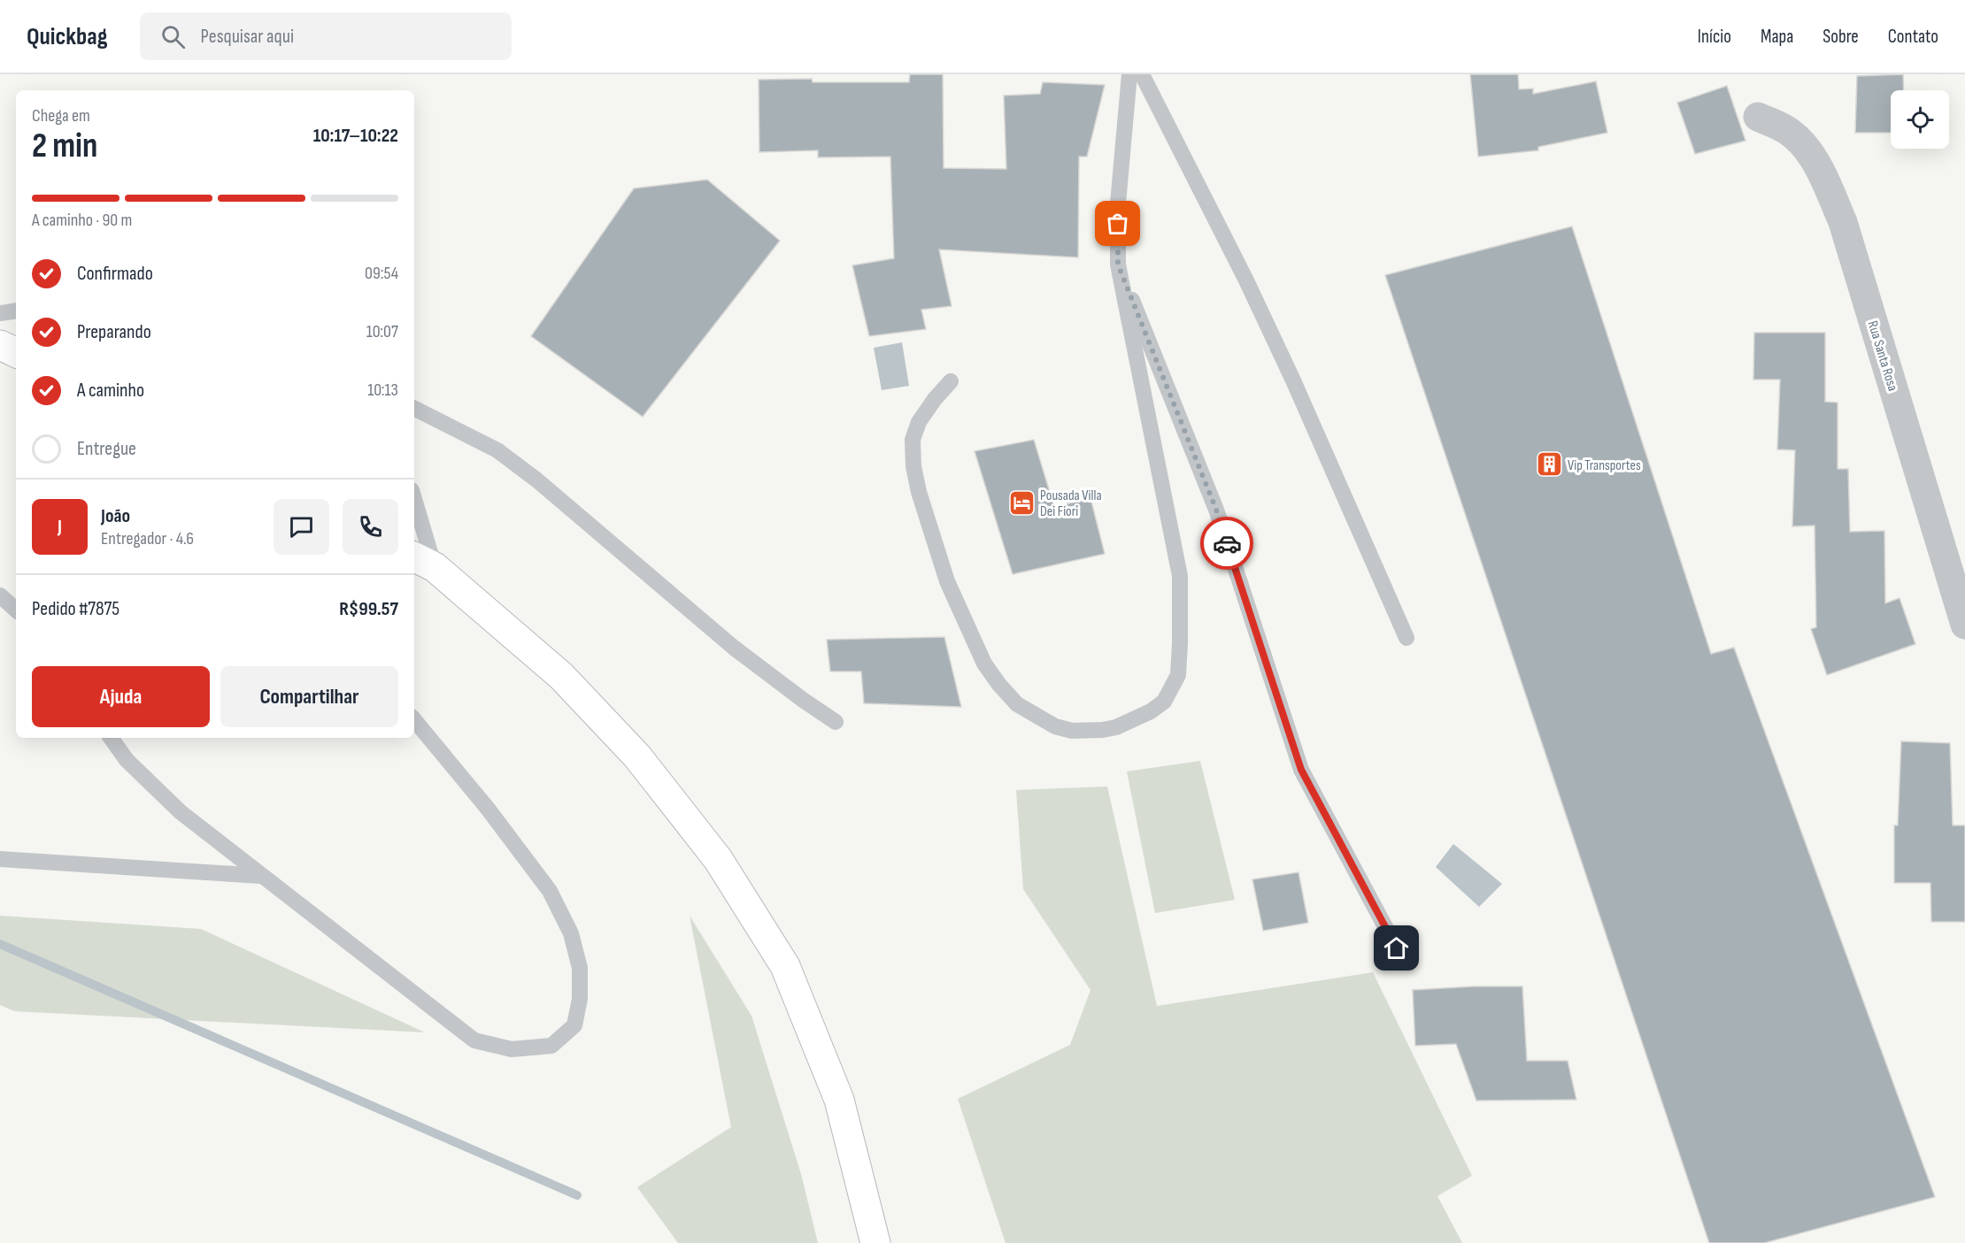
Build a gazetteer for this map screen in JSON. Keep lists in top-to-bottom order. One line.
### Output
{"streets":{"street":["Rua Santa Rosa"]},"places":{"building":["Vip Transportes"],"hotel":["Pousada Villa Dei Fiori"]},"page":{"header":"Quickbag","search":"Pesquisar aqui","nav":["Início","Mapa","Sobre","Contato"],"heading":["2 min","Chega em","10:17–10:22"],"panel":["João","Entregador · 4.6","Pedido #7875","R$99.57"],"bar":"A caminho · 90 m","list":[["Confirmado","09:54"],["Preparando","10:07"],["A caminho","10:13"],"Entregue"],"round":"J","buttons":["Ajuda","Compartilhar"]}}
